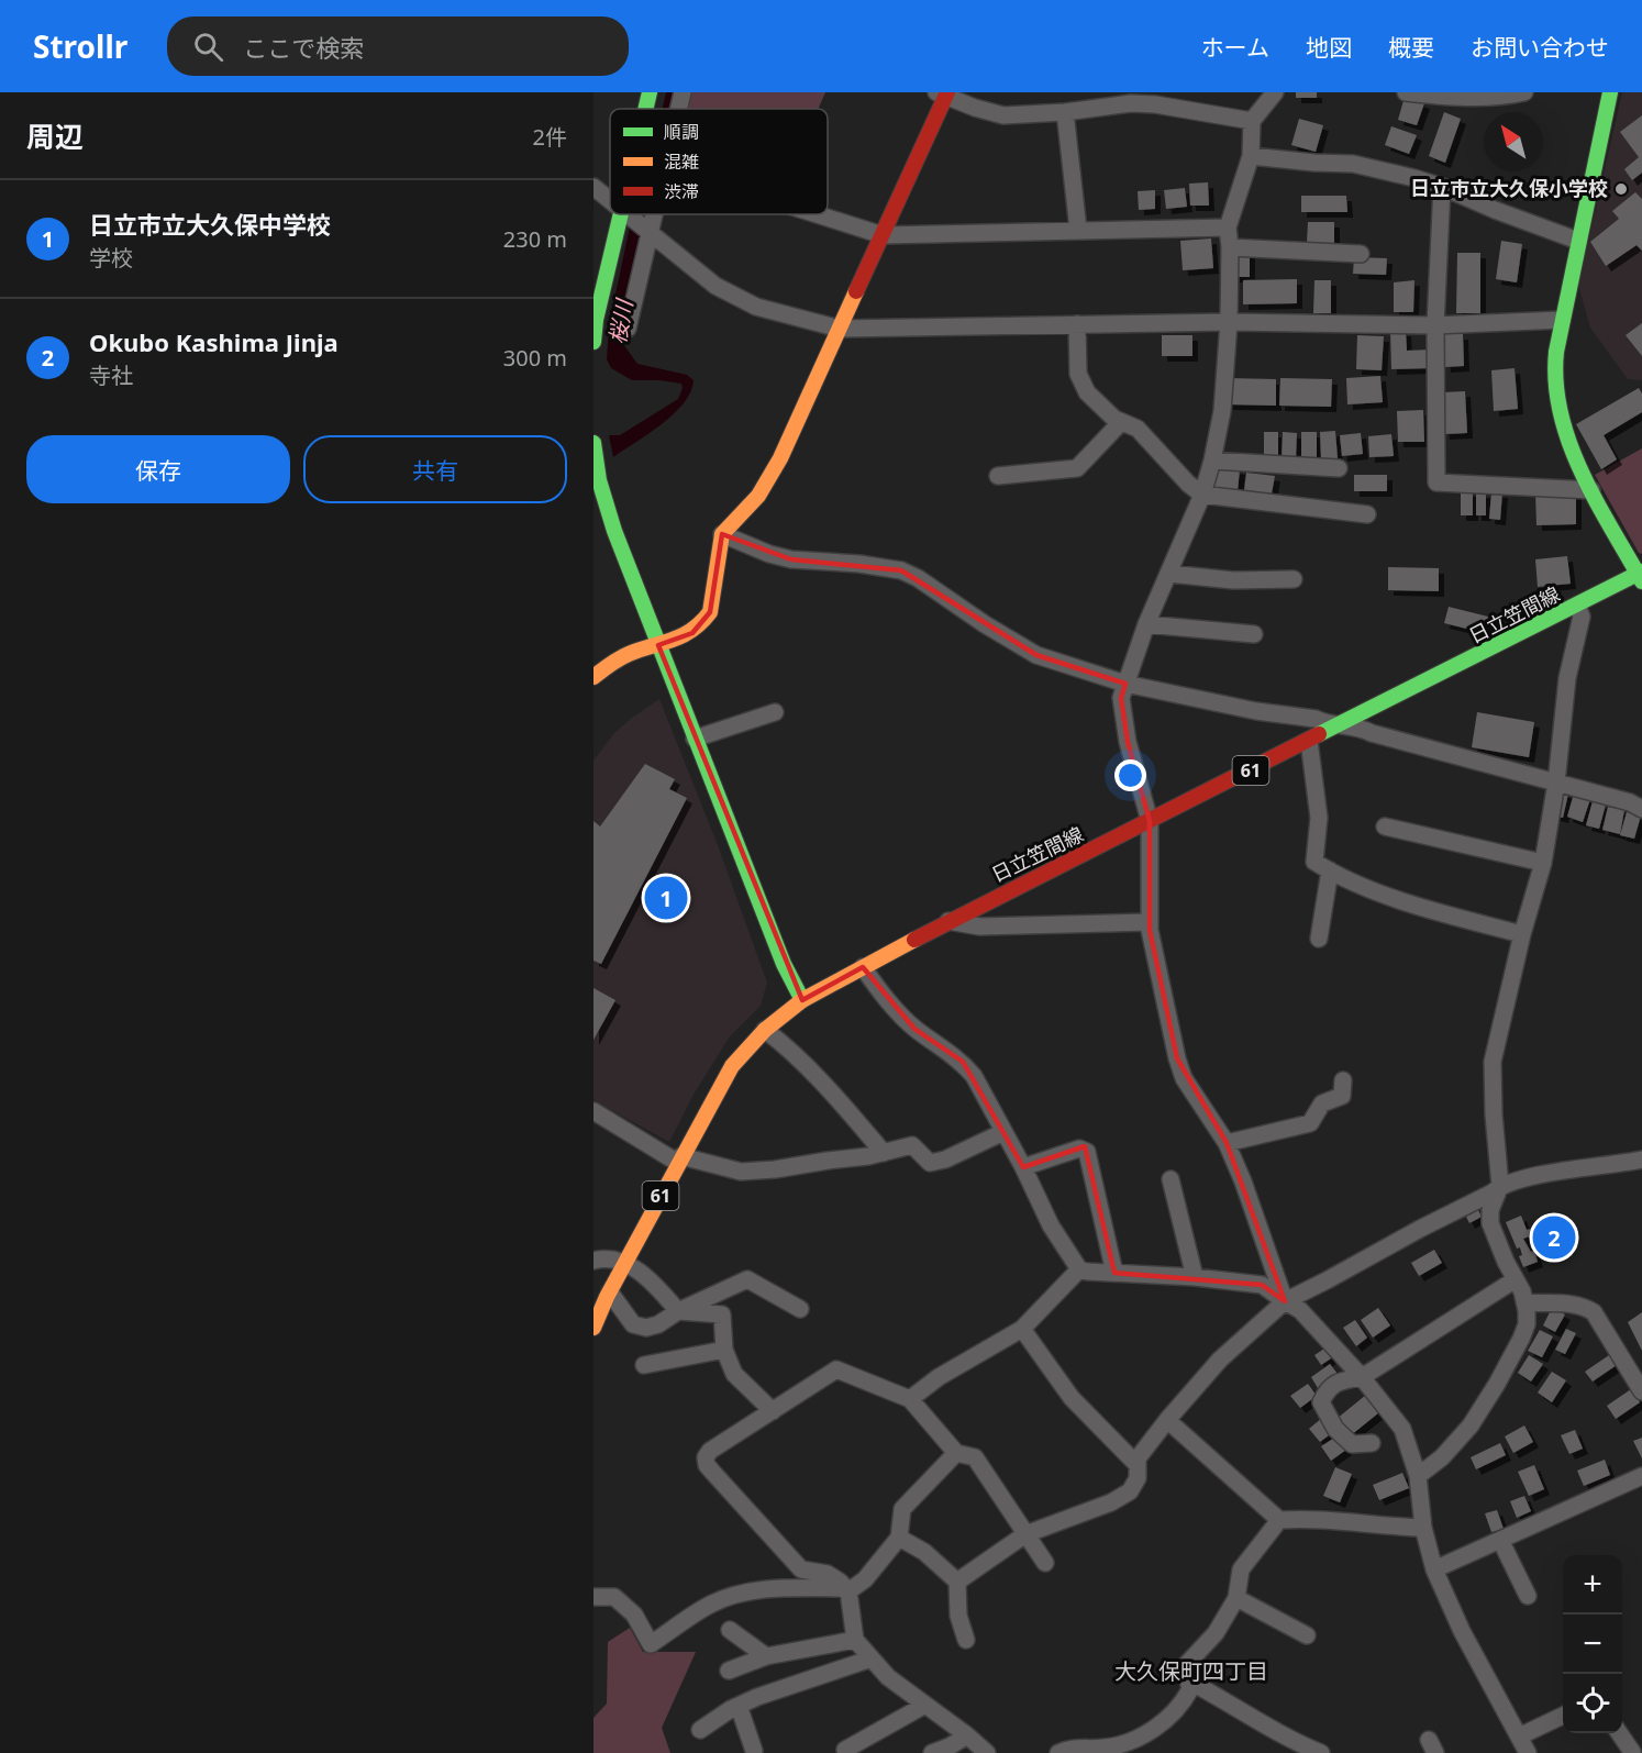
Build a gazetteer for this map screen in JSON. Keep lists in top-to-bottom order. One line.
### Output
{"streets":{"street":["日立笠間線","61"]},"districts":["大久保町四丁目"],"water":["桜川"],"places":["日立市立大久保小学校"],"legend":["順調","混雑","渋滞"],"north":"top left","page":{"header":"Strollr","search":"ここで検索","nav":["ホーム","地図","概要","お問い合わせ"],"heading":["周辺","2件"],"list":[{"mark":"1","name":"日立市立大久保中学校","note":"学校","value":"230 m"},{"mark":"2","name":"Okubo Kashima Jinja","note":"寺社","value":"300 m"}],"buttons":["保存","共有"],"pins":["1","2"],"map_buttons":["+","−"]}}
